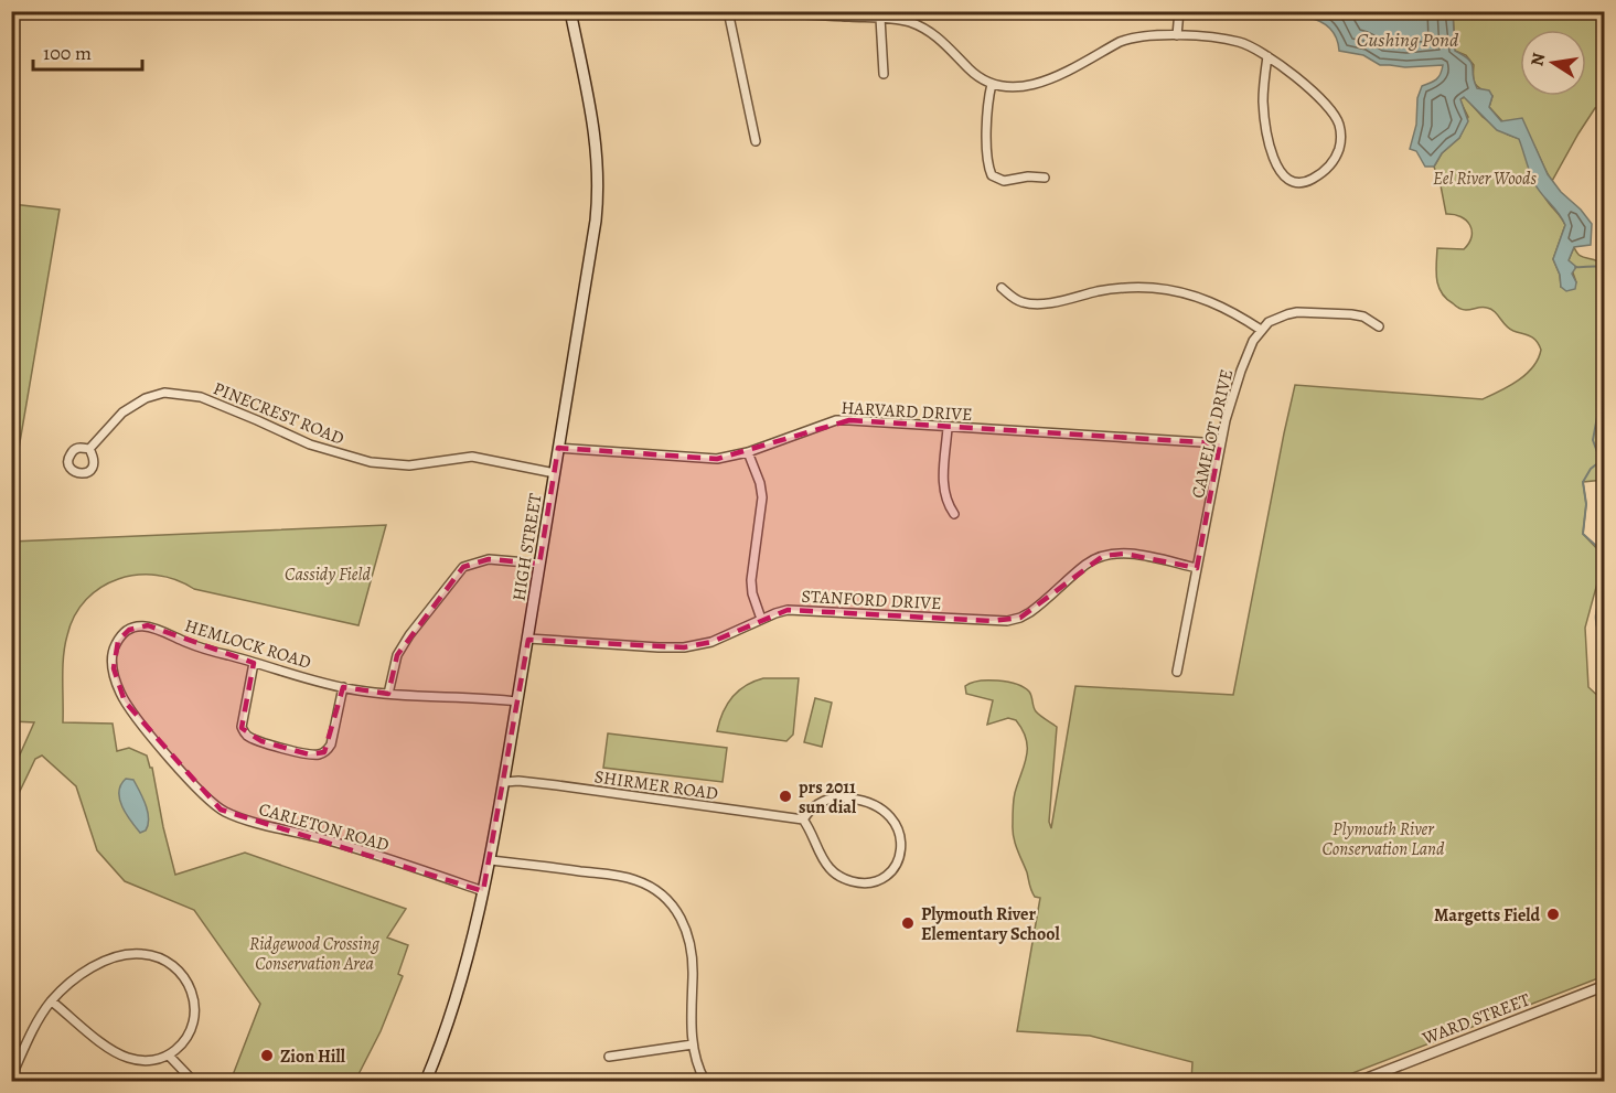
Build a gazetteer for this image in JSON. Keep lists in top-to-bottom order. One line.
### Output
{"streets":{"main road":["HIGH STREET"],"street":["HARVARD DRIVE","PINECREST ROAD","CAMELOT DRIVE","STANFORD DRIVE","HEMLOCK ROAD","SHIRMER ROAD","CARLETON ROAD","WARD STREET"]},"crossings":[["HARVARD DRIVE","CAMELOT DRIVE"],["HARVARD DRIVE","HIGH STREET"],["PINECREST ROAD","HIGH STREET"],["CAMELOT DRIVE","STANFORD DRIVE"],["HIGH STREET","STANFORD DRIVE"],["HIGH STREET","HEMLOCK ROAD"],["HIGH STREET","SHIRMER ROAD"],["HIGH STREET","CARLETON ROAD"],["HEMLOCK ROAD","CARLETON ROAD"]],"water":["Cushing Pond"],"parks":["Eel River Woods","Cassidy Field","Plymouth River Conservation Land","Ridgewood Crossing Conservation Area"],"places":["prs 2011 sun dial","Margetts Field","Plymouth River Elementary School","Zion Hill"],"scale_bar":"100 m","north":"left"}
